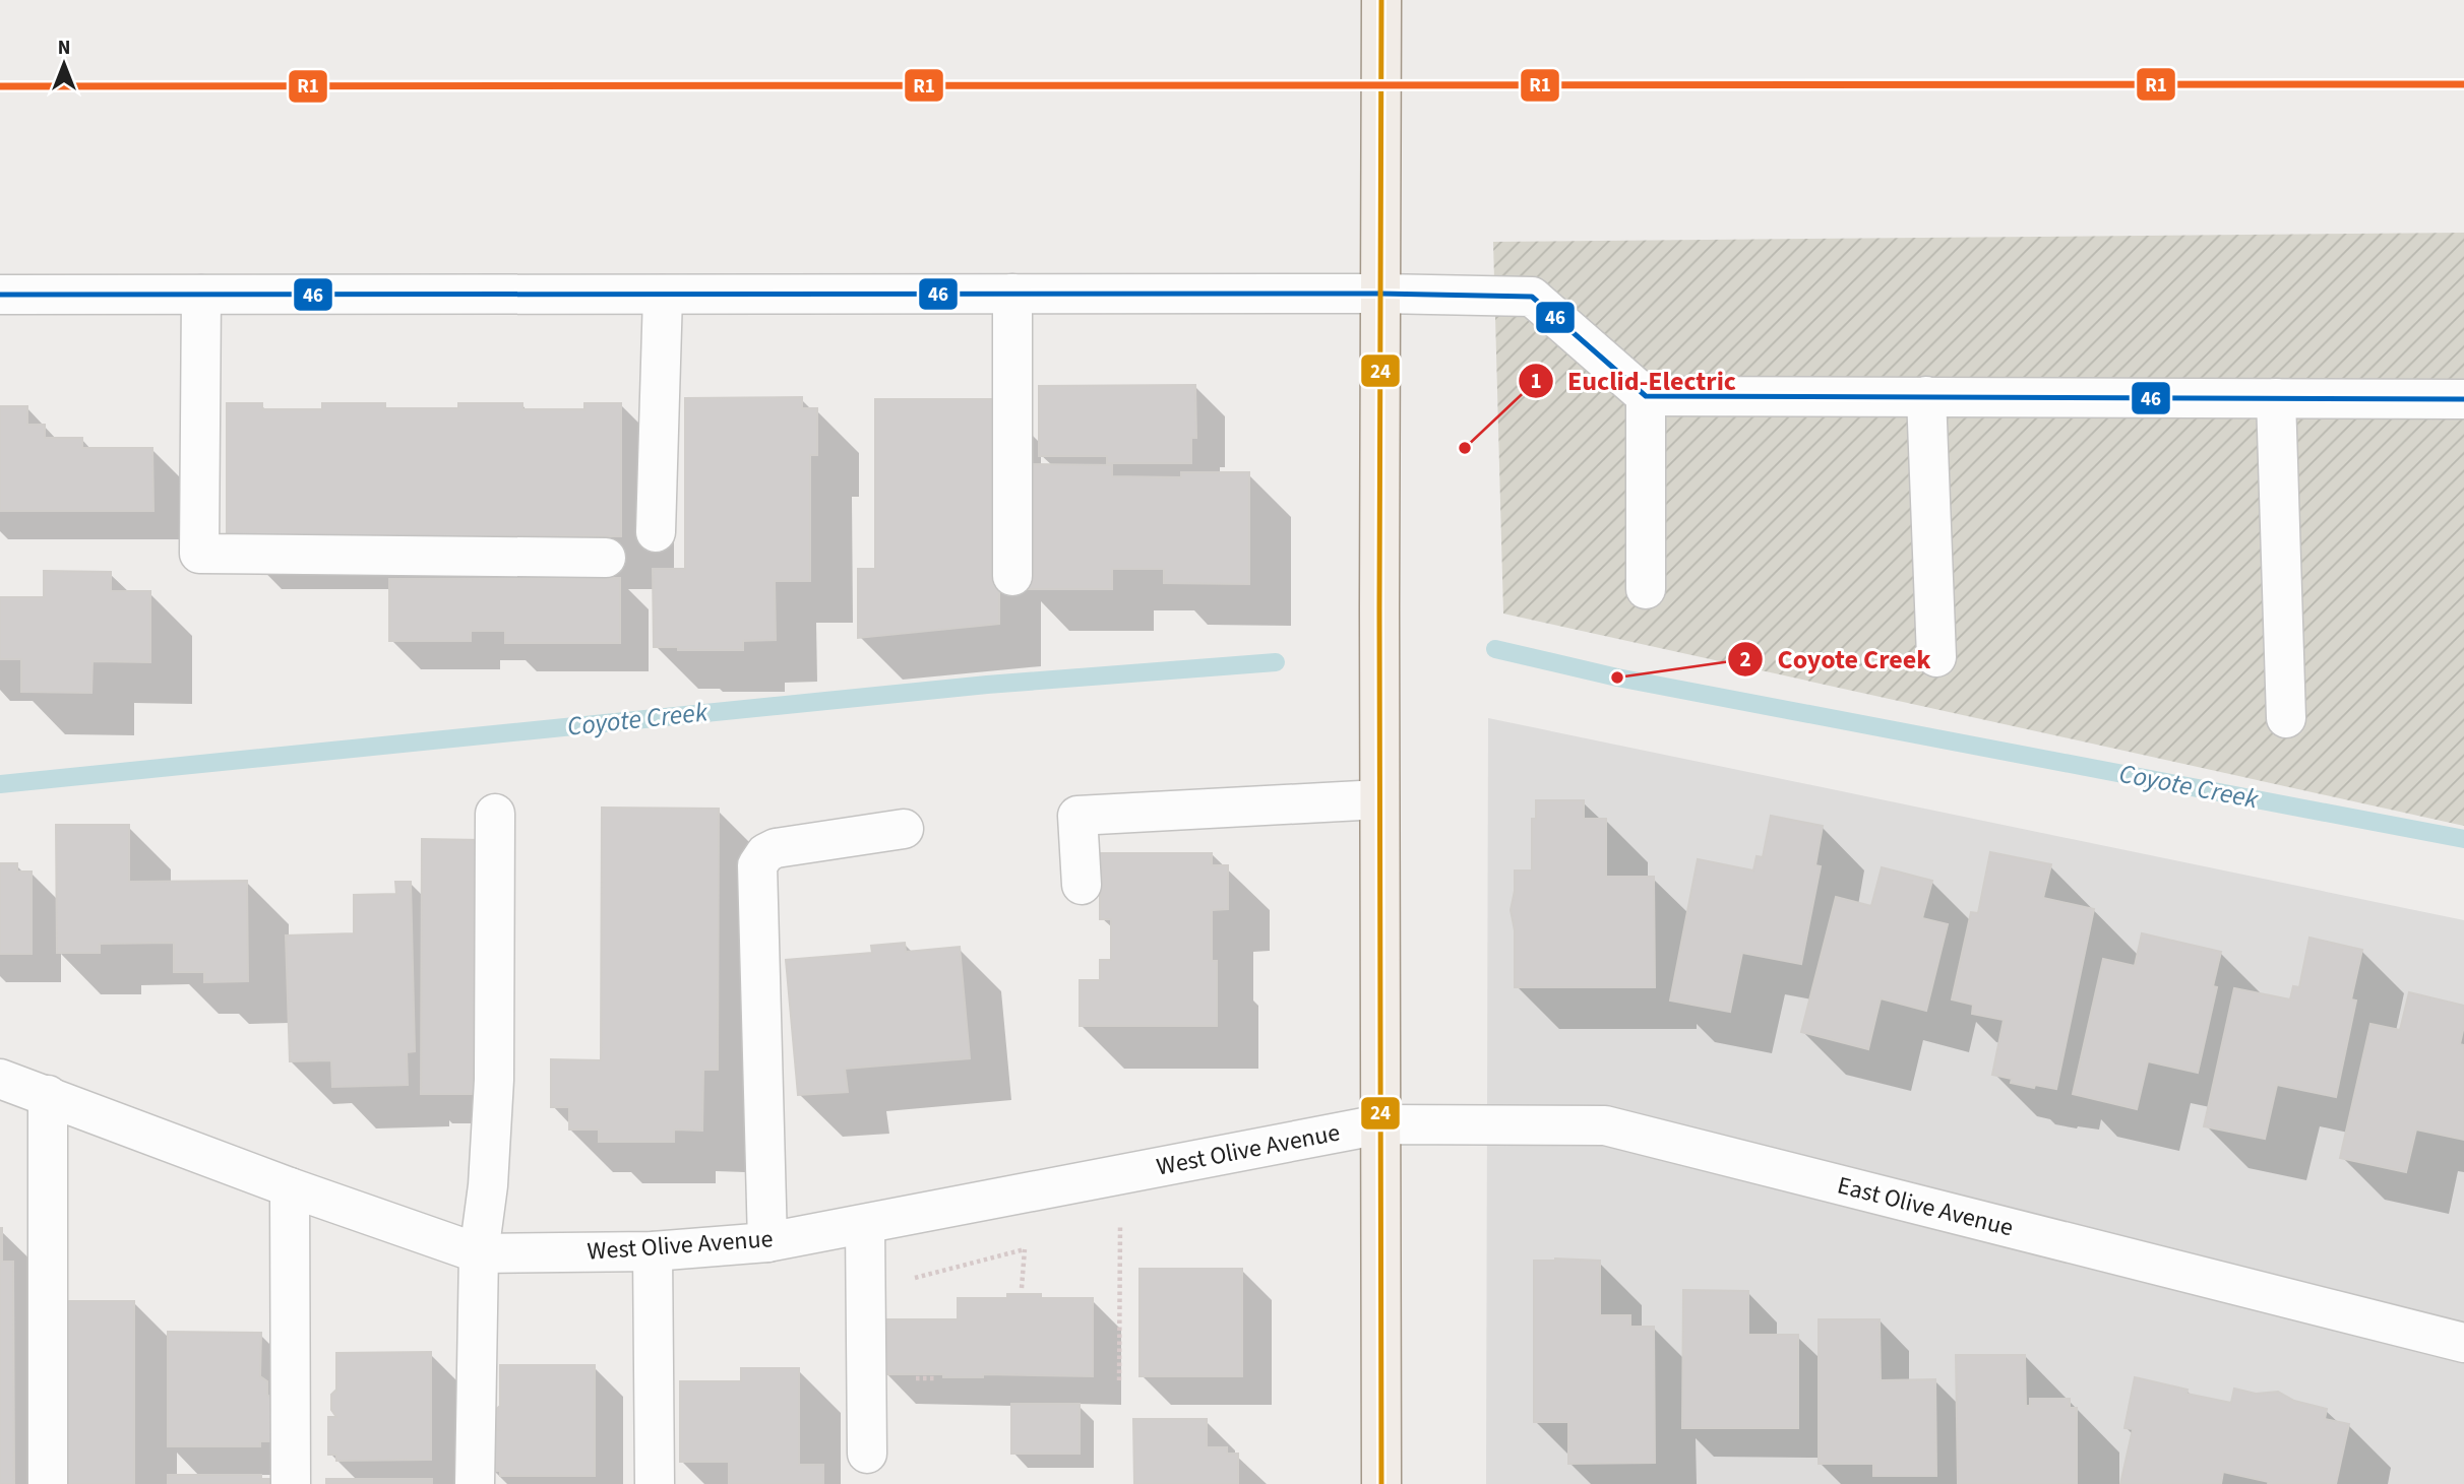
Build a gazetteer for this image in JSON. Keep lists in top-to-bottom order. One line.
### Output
{"streets":{"street":["West Olive Avenue","East Olive Avenue"]},"crossings":[["West Olive Avenue","East Olive Avenue"]],"water":["Coyote Creek"],"places":["Euclid-Electric","Coyote Creek"],"lines":["transit line 24","transit line R1","transit line 46"],"north":"top"}
